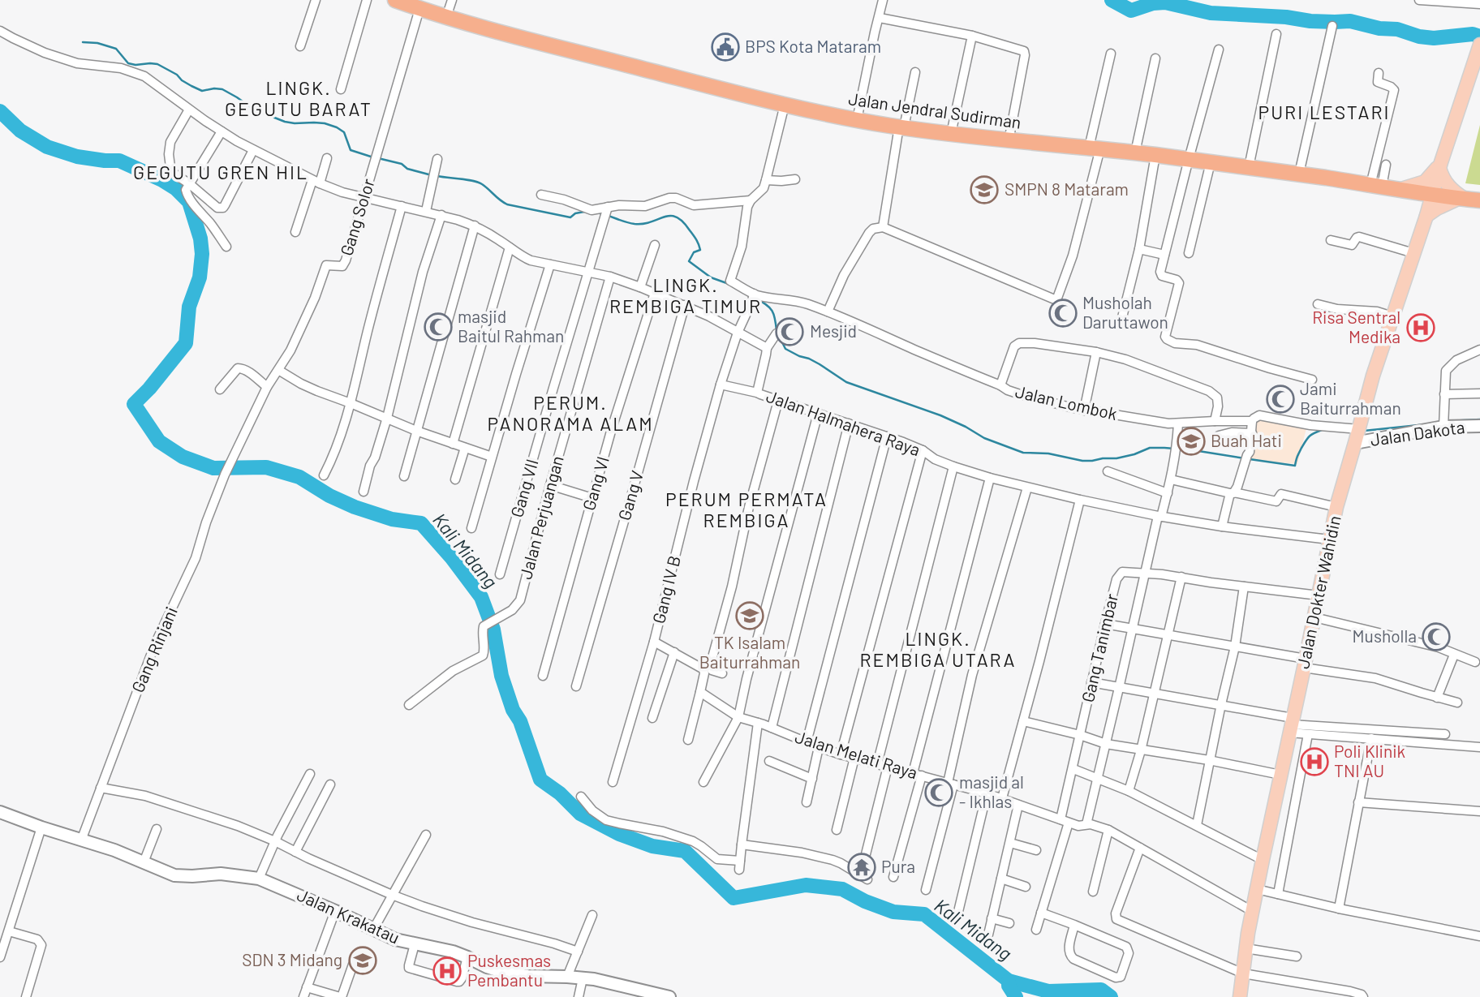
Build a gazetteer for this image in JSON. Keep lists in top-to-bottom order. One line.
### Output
{"streets":{"highway":["Jalan Jendral Sudirman"],"main road":["Jalan Dokter Wahidin"],"street":["Gang Solor","Jalan Lombok","Jalan Halmahera Raya","Jalan Dakota","Gang VI","Gang VII","Gang V","Jalan Perjuangan","Gang IV B","Gang Tanimbar","Gang Rinjani","Jalan Melati Raya","Jalan Krakatau"]},"crossings":[["Jalan Jendral Sudirman","Gang Solor"],["Jalan Jendral Sudirman","Jalan Dokter Wahidin"],["Gang Solor","Gang Rinjani"],["Jalan Lombok","Jalan Dakota"],["Jalan Lombok","Gang IV B"],["Jalan Lombok","Jalan Dokter Wahidin"],["Jalan Halmahera Raya","Jalan Dokter Wahidin"],["Jalan Dakota","Jalan Dokter Wahidin"],["Jalan Dokter Wahidin","Gang Tanimbar"],["Jalan Dokter Wahidin","Jalan Melati Raya"],["Gang Tanimbar","Jalan Melati Raya"],["Gang Rinjani","Jalan Krakatau"]],"districts":["LINGK. GEGUTU BARAT","PURI LESTARI","GEGUTU GREN HIL","LINGK. REMBIGA TIMUR","PERUM. PANORAMA ALAM","PERUM PERMATA REMBIGA","LINGK. REMBIGA UTARA"],"water":["Kali Midang"],"places":{"public building":["BPS Kota Mataram"],"school or university":["SMPN 8 Mataram","Buah Hati","TK Isalam Baiturrahman","SDN 3 Midang"],"mosque":["Musholah Daruttawon","masjid Baitul Rahman","Mesjid","Jami Baiturrahman","Musholla","masjid al - Ikhlas"],"hospital":["Risa Sentral Medika","Poli Klinik TNI AU","Puskesmas Pembantu"],"temple":["Pura"]}}
